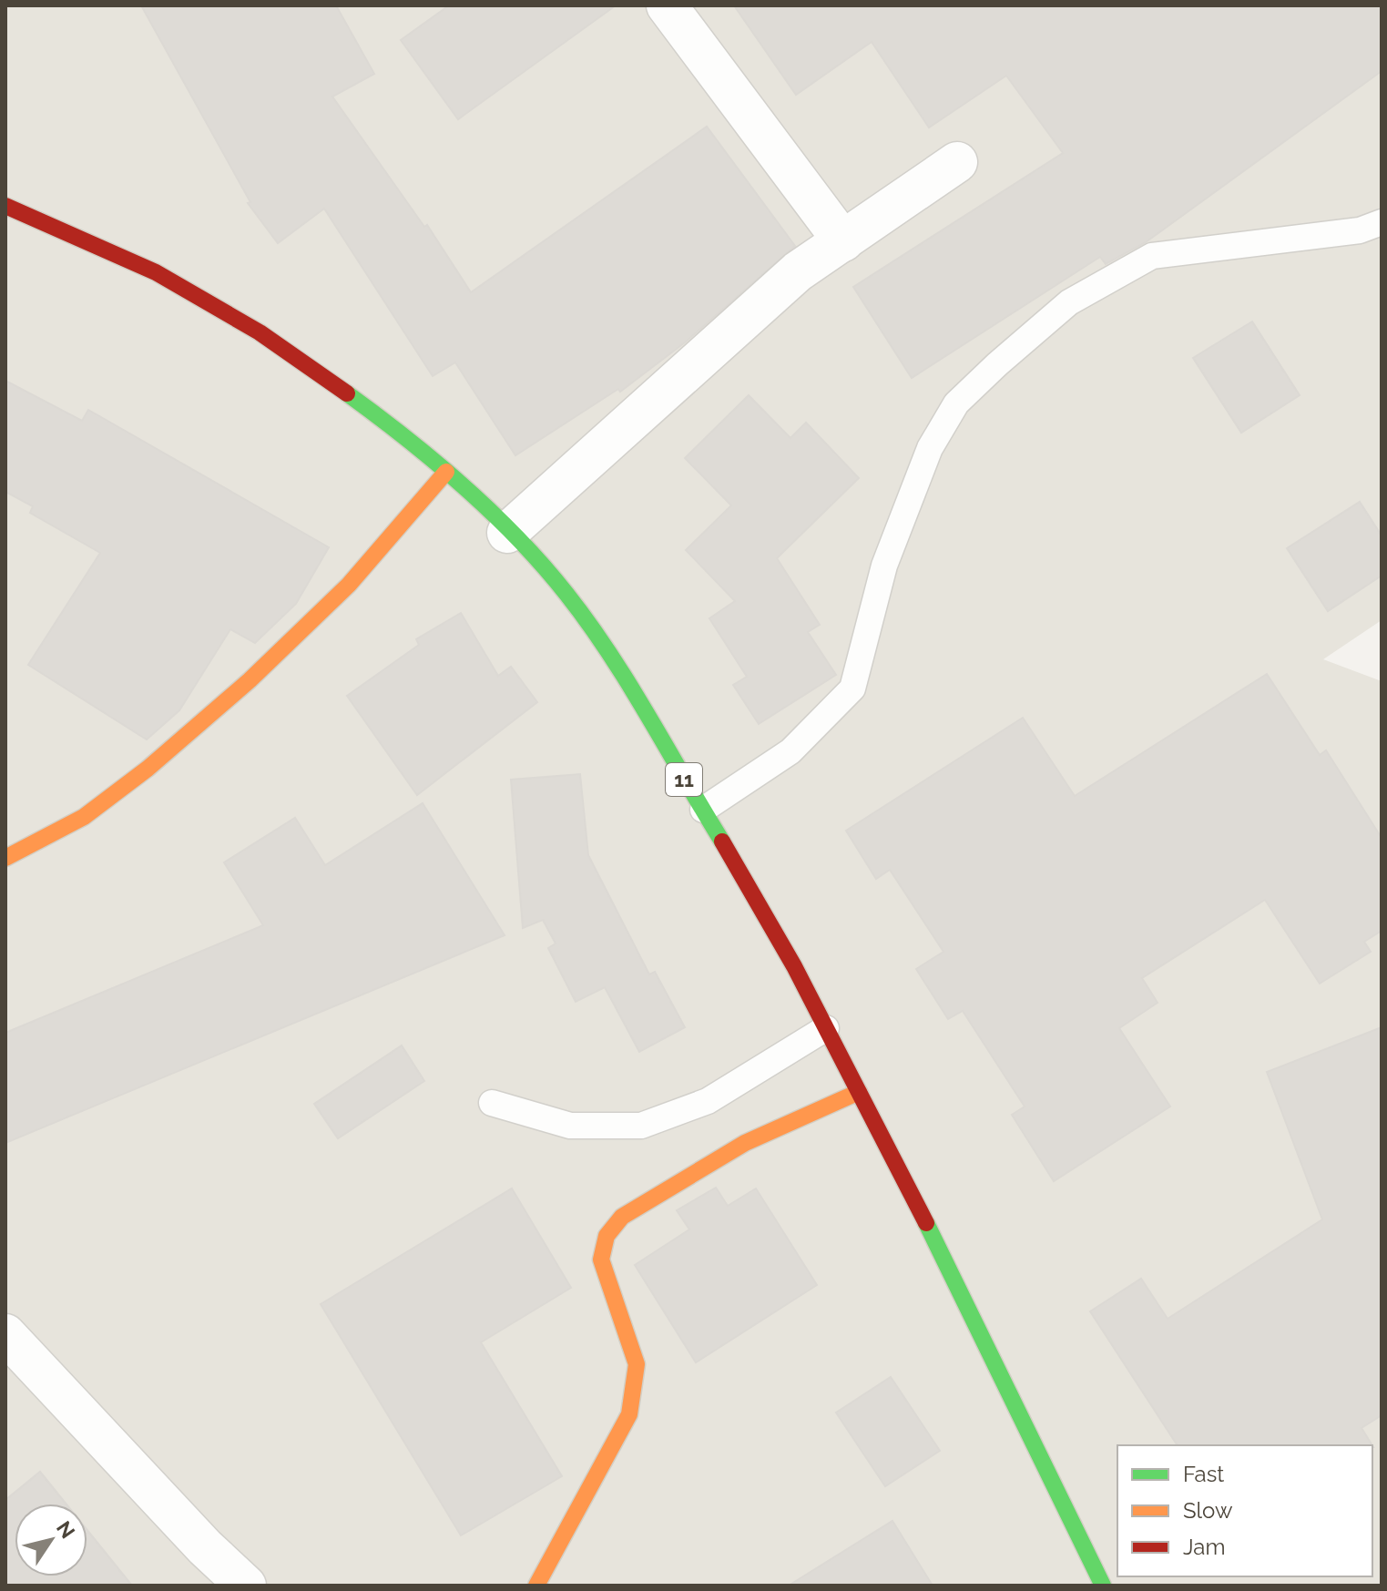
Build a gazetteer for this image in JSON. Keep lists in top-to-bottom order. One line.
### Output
{"streets":{"main road":["11"]},"legend":["Fast","Slow","Jam"],"north":"top right"}
